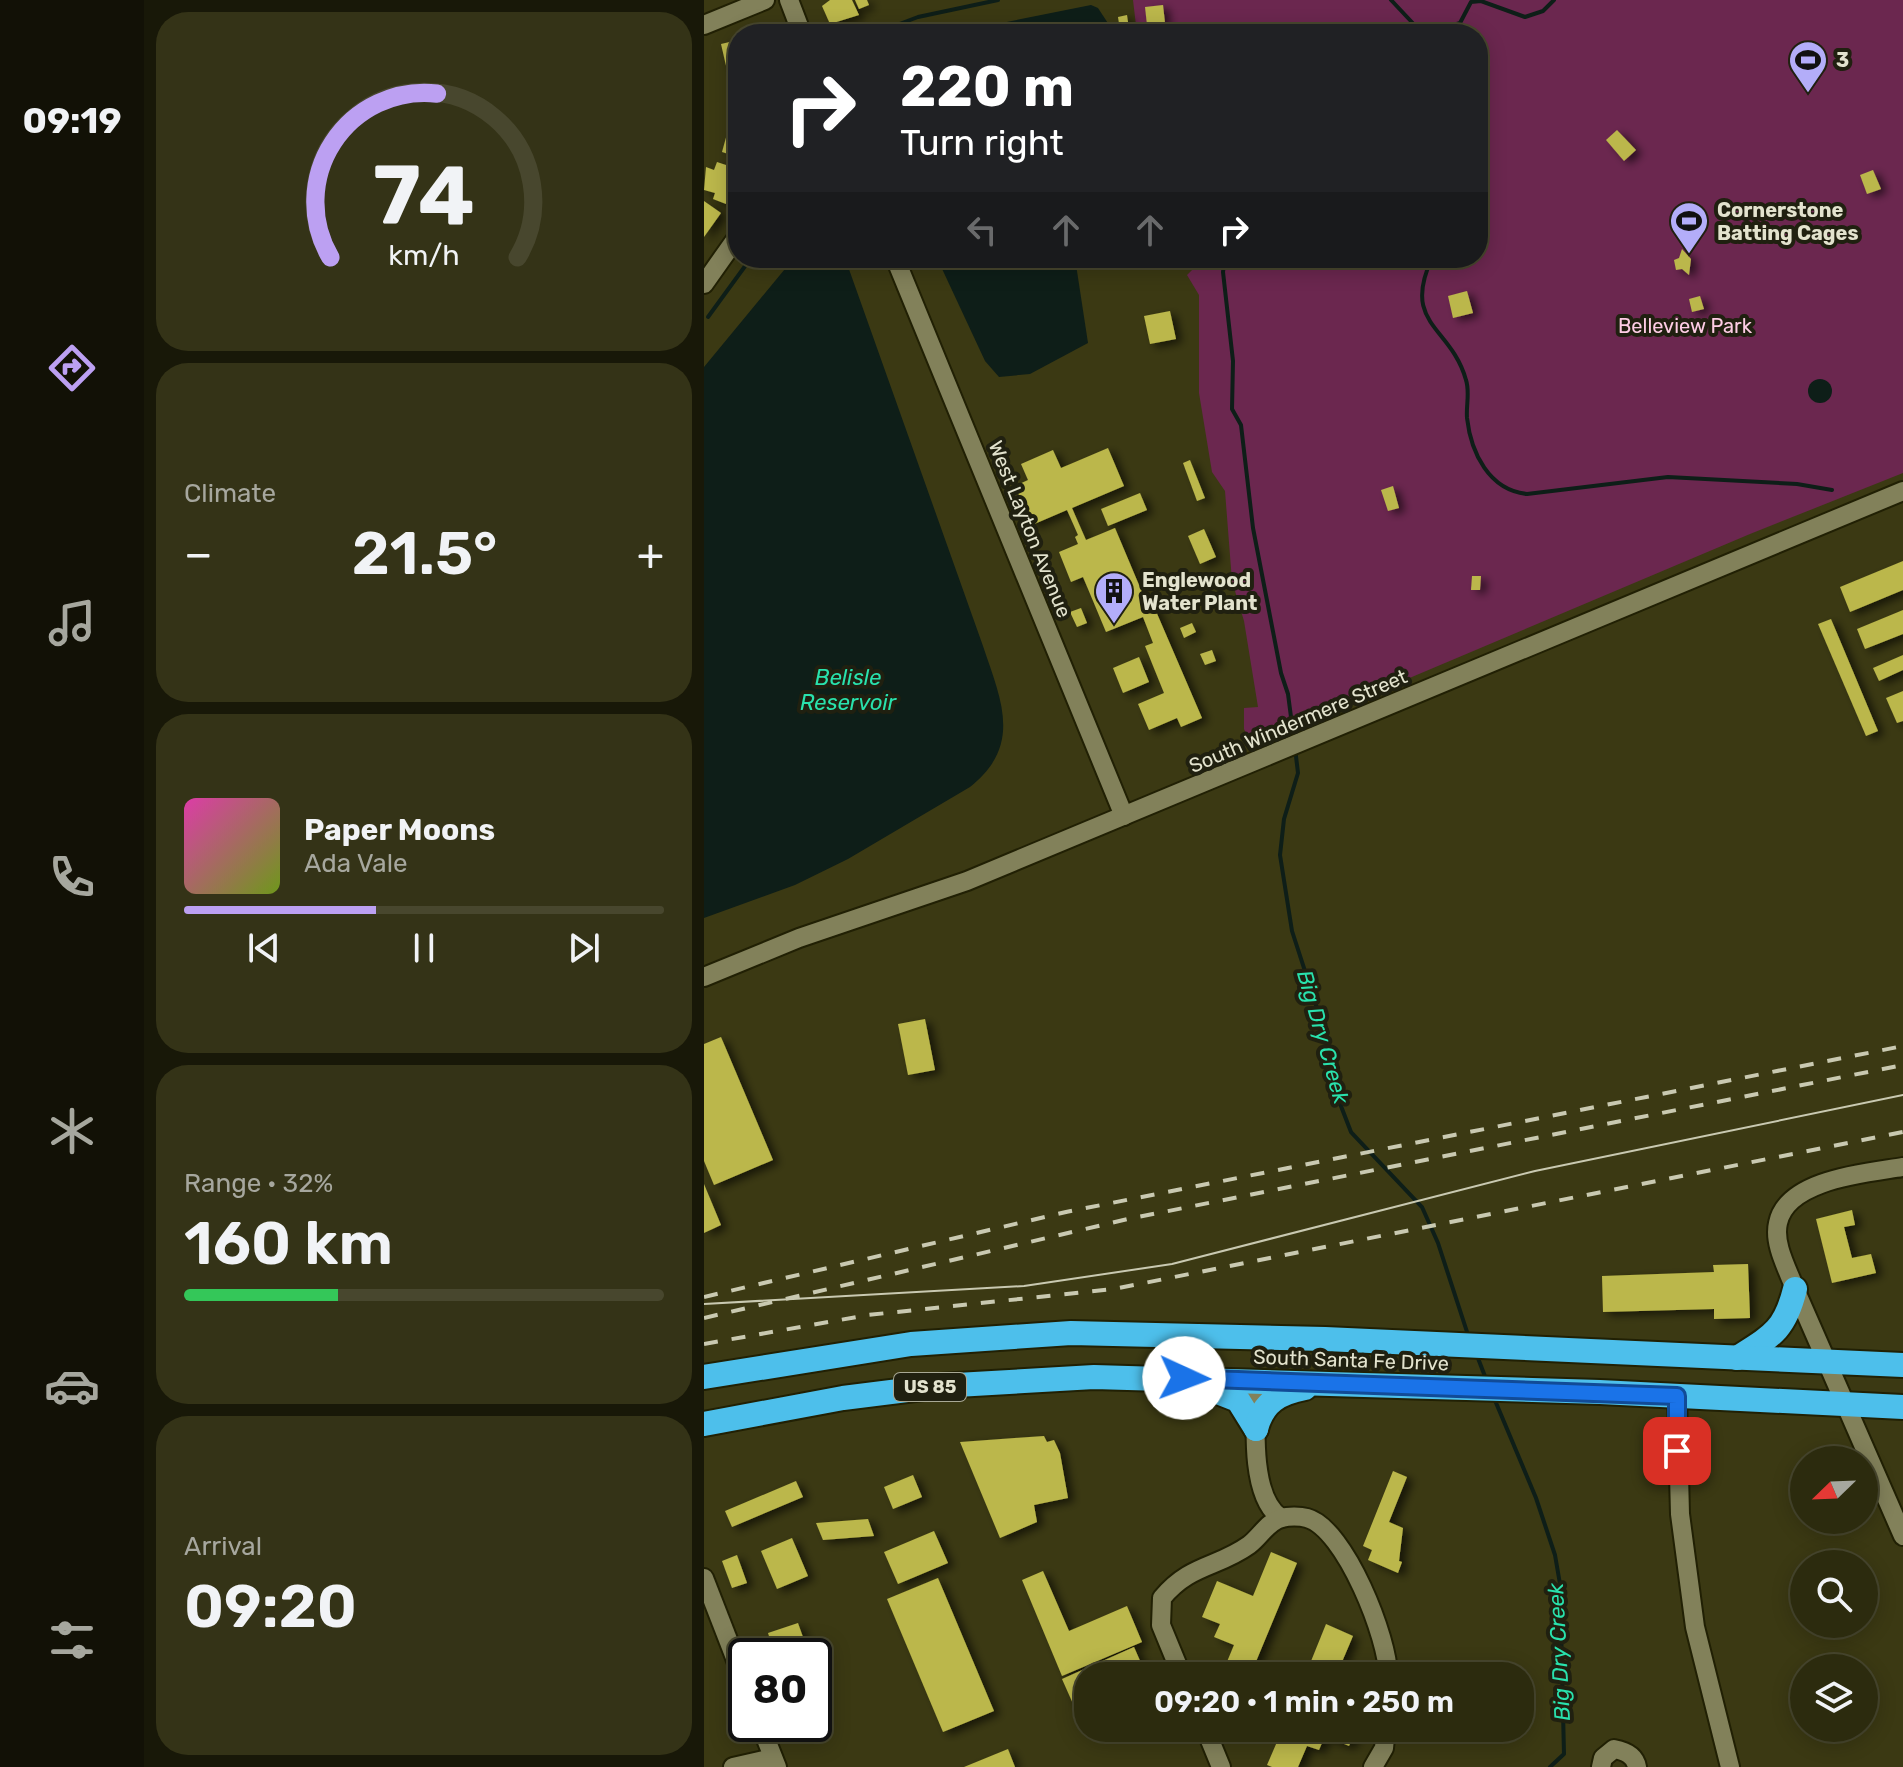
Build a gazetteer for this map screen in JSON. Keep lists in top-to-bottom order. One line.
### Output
{"streets":{"highway":["South Santa Fe Drive","US 85"],"street":["West Layton Avenue","South Windermere Street"]},"crossings":[["West Layton Avenue","South Windermere Street"]],"water":["Belisle Reservoir","Big Dry Creek"],"parks":["Belleview Park"],"places":{"sports":["3","Cornerstone Batting Cages"],"building":["Englewood Water Plant"]},"north":"bottom left","page":{"tabs":"09:19","turn":["220 m","Turn right"],"tile":["Climate",["Range · 32%","160 km"],["Arrival","09:20"]],"heat":["−","21.5°","+"],"song":["Paper Moons","Ada Vale"],"limit":"80","trip":"09:20 · 1 min · 250 m","gauge":["74","km/h"]}}
